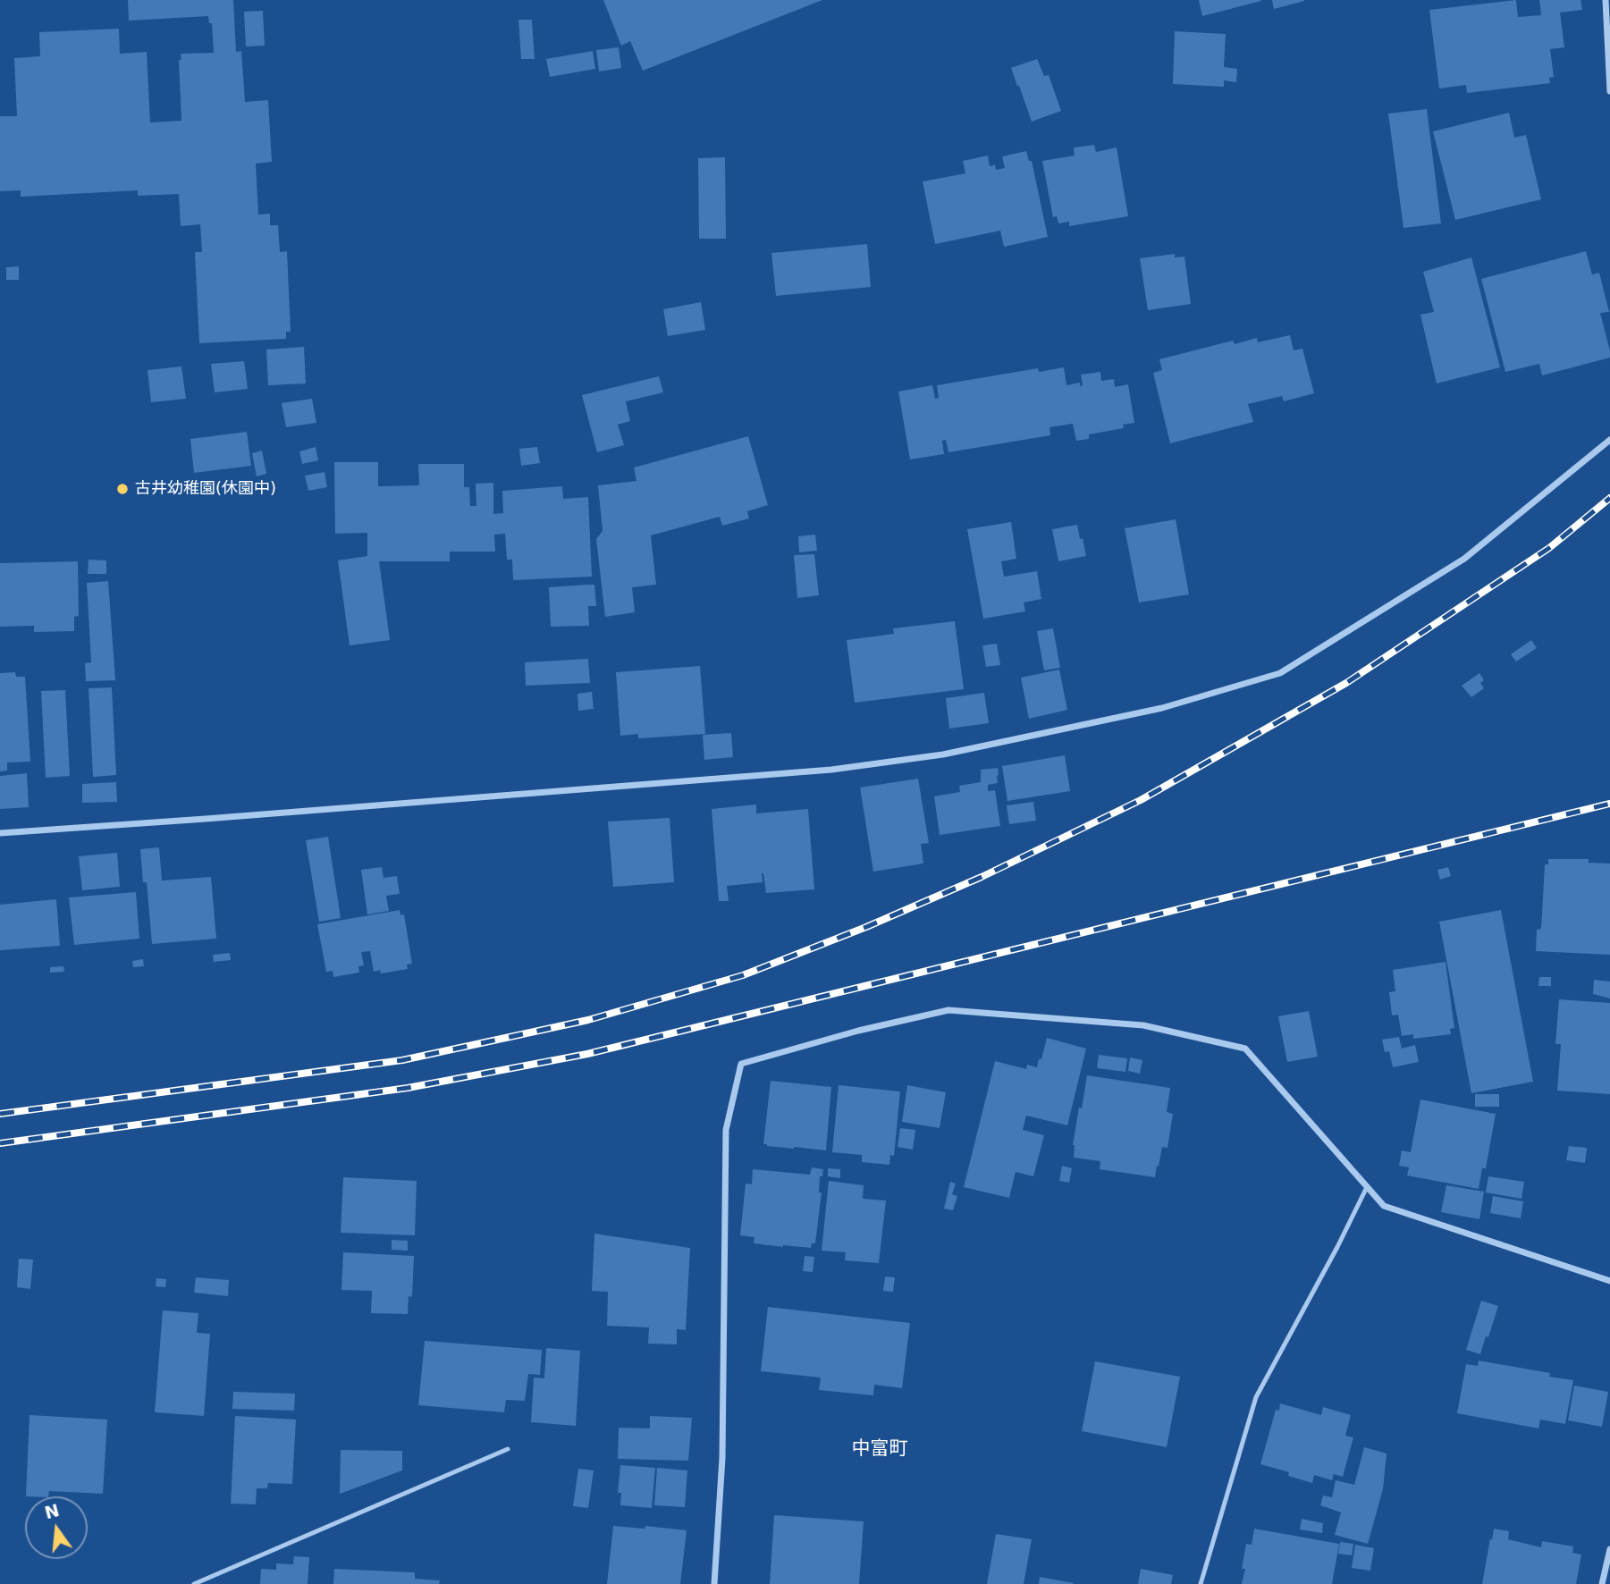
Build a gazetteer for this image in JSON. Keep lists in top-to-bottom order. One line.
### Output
{"districts":["中富町"],"places":["古井幼稚園(休園中)"],"north":"top"}
